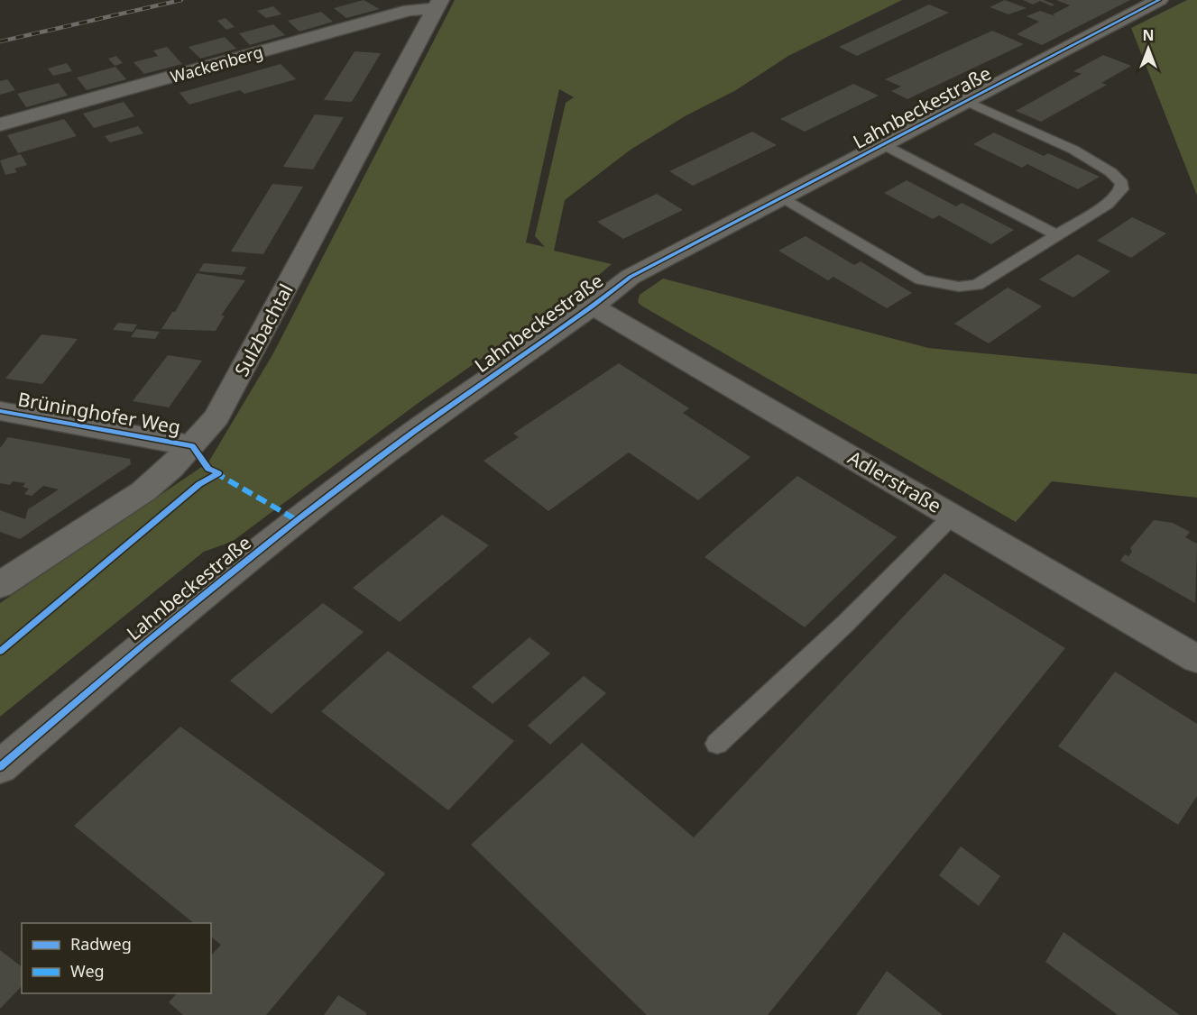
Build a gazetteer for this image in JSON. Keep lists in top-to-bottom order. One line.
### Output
{"streets":{"street":["Wackenberg","Lahnbeckestraße","Sulzbachtal","Brüninghofer Weg","Adlerstraße"]},"crossings":[["Wackenberg","Sulzbachtal"],["Lahnbeckestraße","Adlerstraße"],["Sulzbachtal","Brüninghofer Weg"]],"legend":["Radweg","Weg"],"north":"top"}
